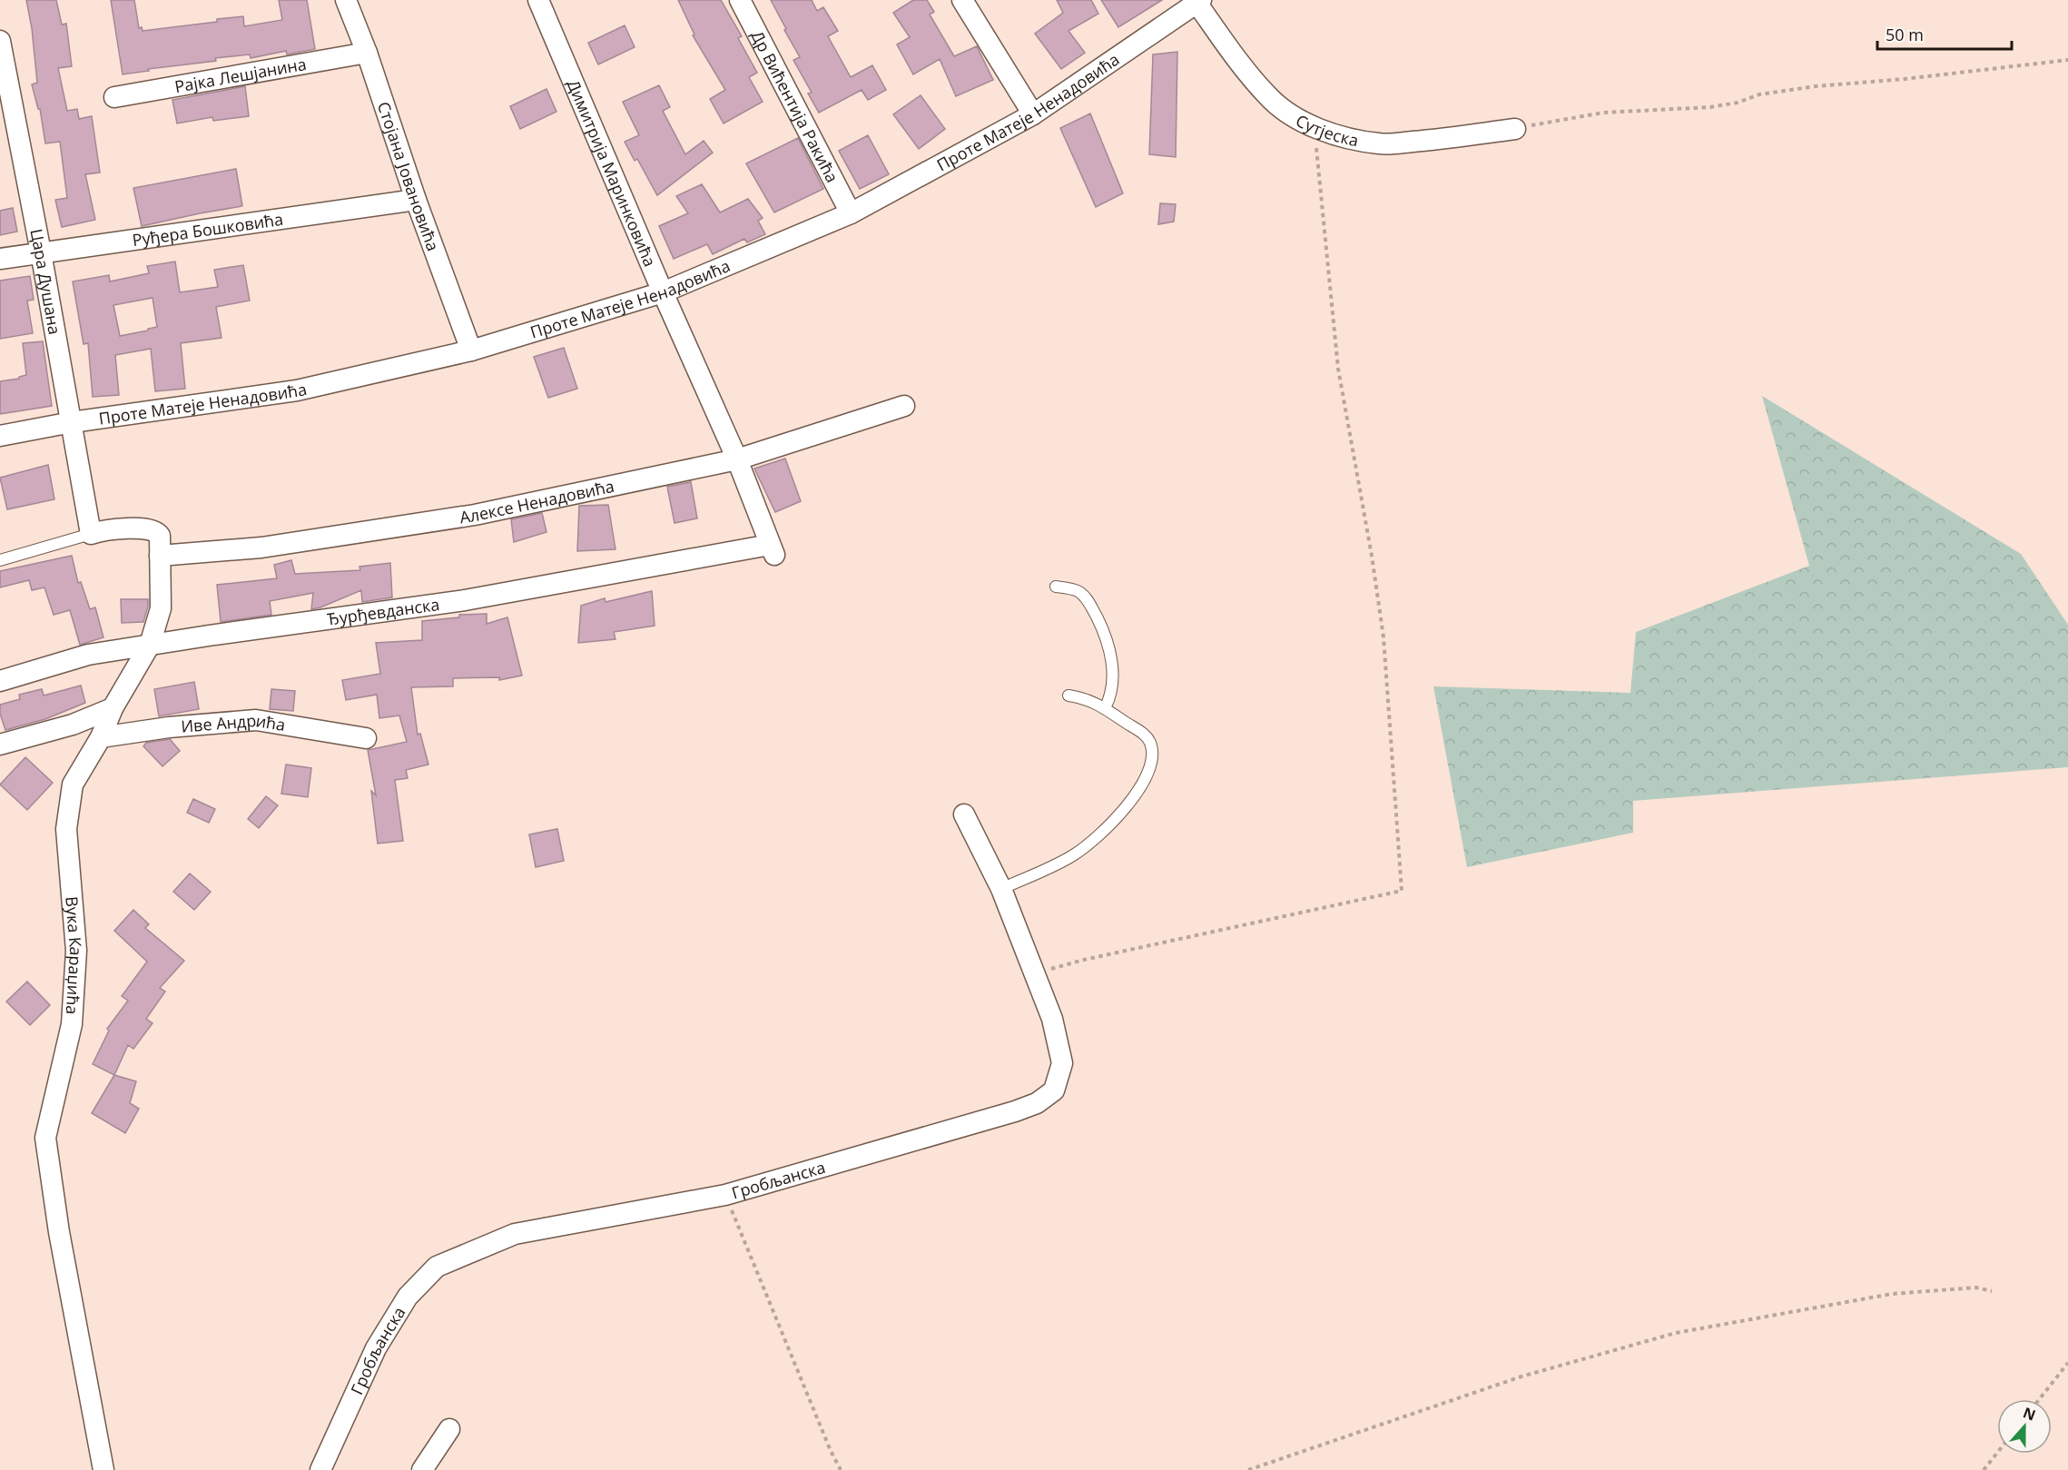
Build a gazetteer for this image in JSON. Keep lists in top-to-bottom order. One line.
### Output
{"streets":{"street":["Рајка Лешјанина","Др Вићентија Ракића","Проте Матеје Ненадовића","Сутјеска","Димитрија Маринковића","Стојана Јовановића","Руђера Бошковића","Цара Душана","Алексе Ненадовића","Ђурђевданска","Иве Андрића","Вука Караџића","Гробљанска"]},"crossings":[["Рајка Лешјанина","Стојана Јовановића"],["Др Вићентија Ракића","Проте Матеје Ненадовића"],["Проте Матеје Ненадовића","Сутјеска"],["Проте Матеје Ненадовића","Димитрија Маринковића"],["Проте Матеје Ненадовића","Стојана Јовановића"],["Проте Матеје Ненадовића","Цара Душана"],["Димитрија Маринковића","Алексе Ненадовића"],["Димитрија Маринковића","Ђурђевданска"],["Стојана Јовановића","Руђера Бошковића"],["Руђера Бошковића","Цара Душана"],["Цара Душана","Вука Караџића"],["Алексе Ненадовића","Вука Караџића"],["Ђурђевданска","Вука Караџића"],["Иве Андрића","Вука Караџића"]],"scale_bar":"50 m","north":"top"}
